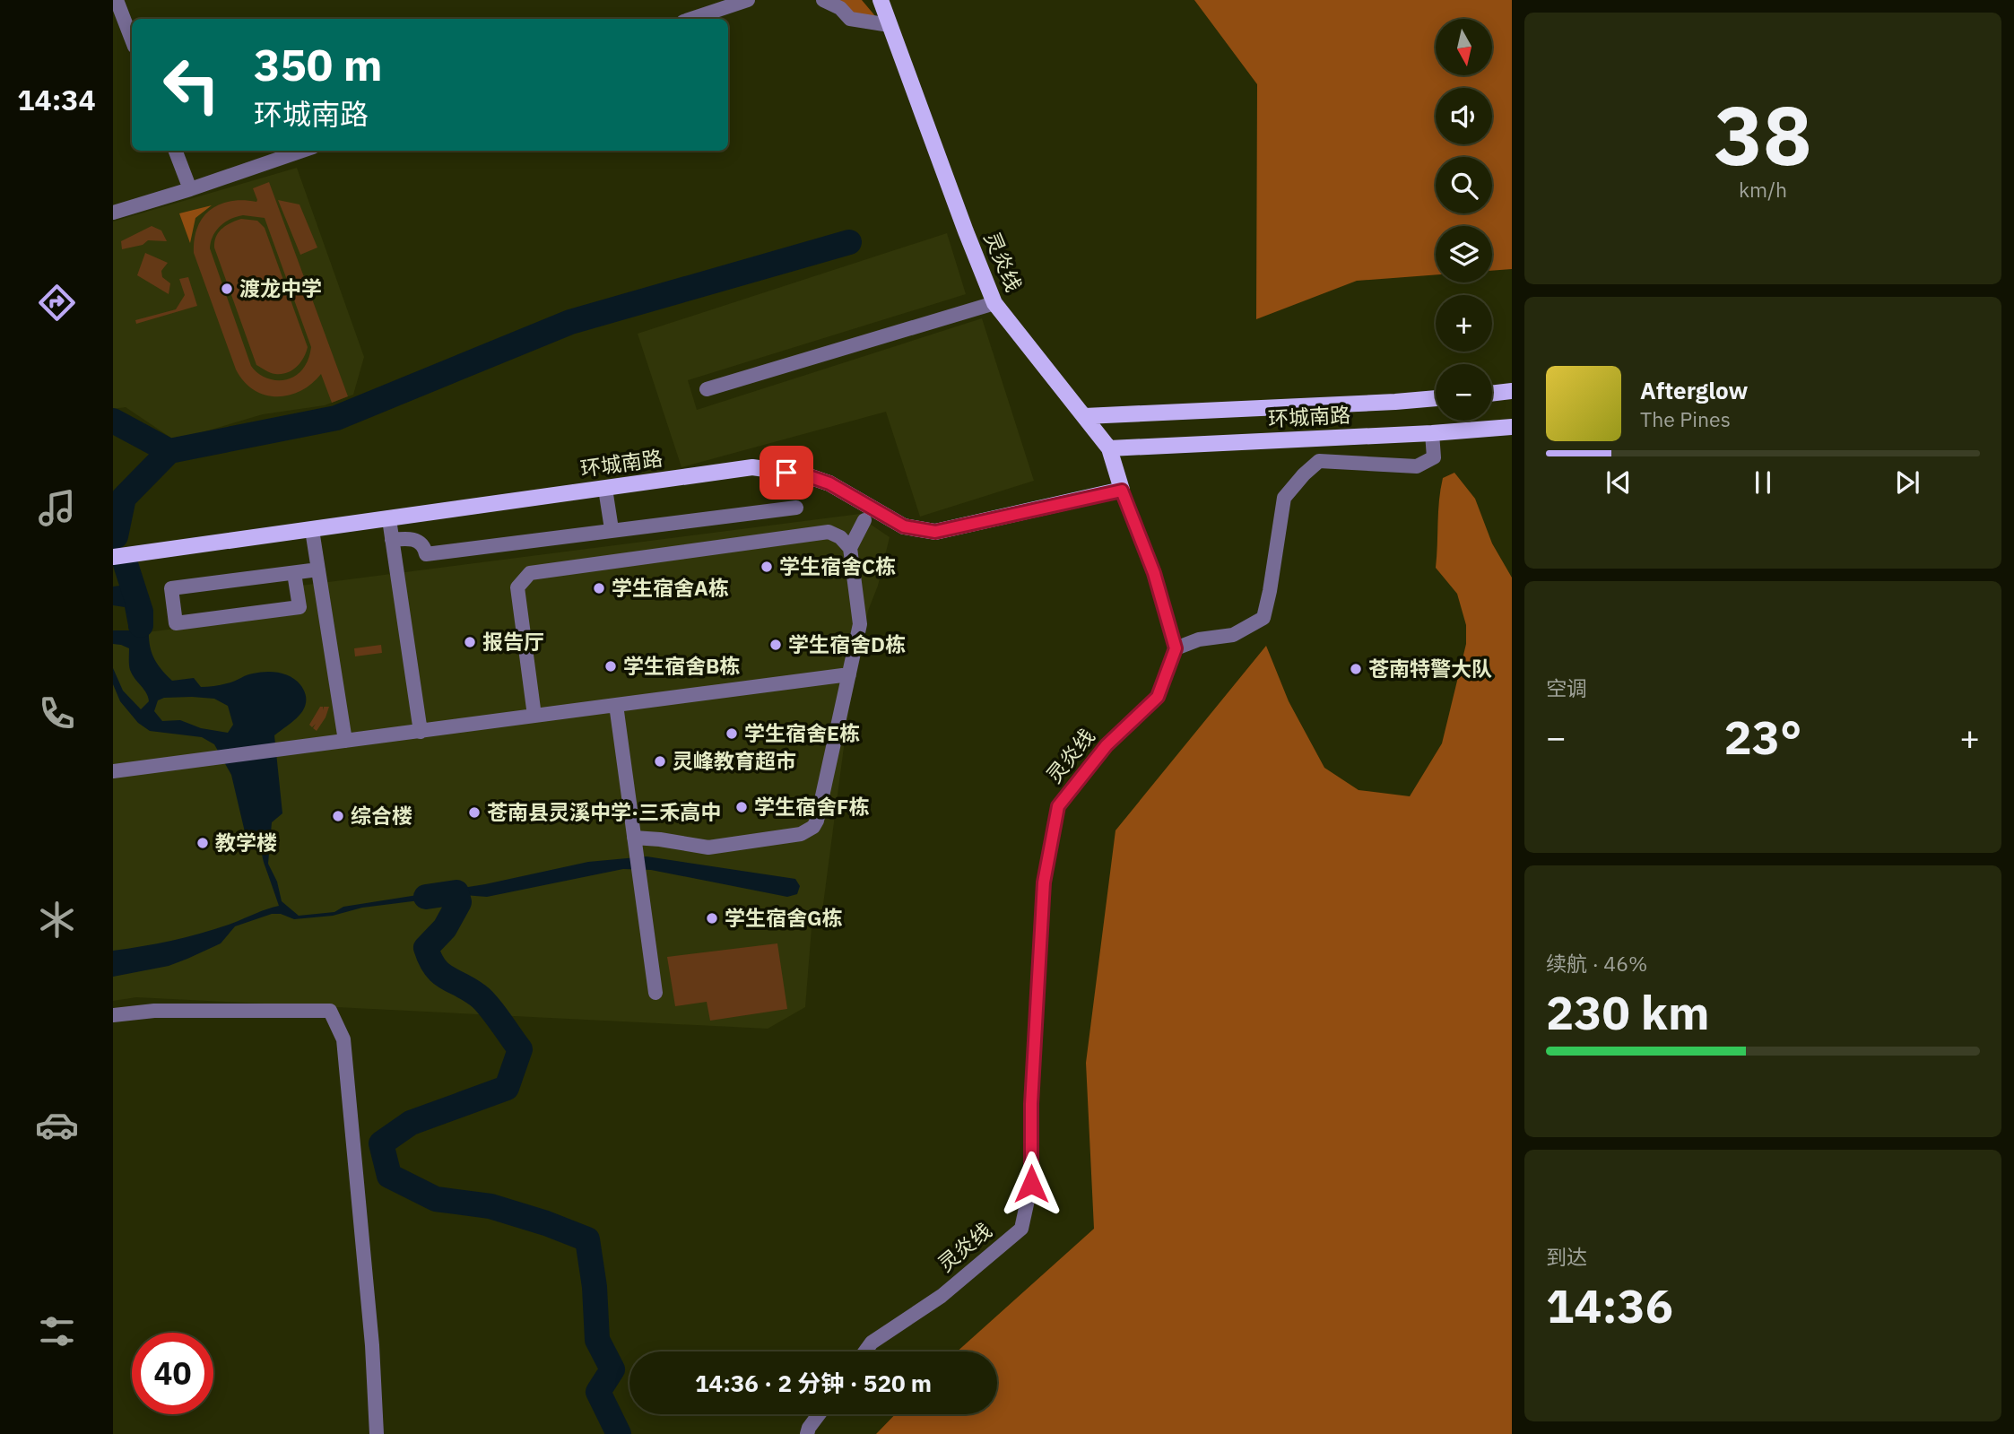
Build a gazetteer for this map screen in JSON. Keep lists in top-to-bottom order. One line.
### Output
{"streets":{"main road":["灵炎线","环城南路"]},"crossings":[["灵炎线","环城南路"]],"places":["渡龙中学","学生宿舍C栋","学生宿舍A栋","报告厅","学生宿舍D栋","学生宿舍B栋","苍南特警大队","学生宿舍E栋","灵峰教育超市","学生宿舍F栋","苍南县灵溪中学·三禾高中","综合楼","教学楼","学生宿舍G栋"],"north":"bottom","page":{"tabs":"14:34","tile":[["38","km/h"],"空调",["续航 · 46%","230 km"],["到达","14:36"]],"map_buttons":["+","−"],"turn":["350 m","环城南路"],"song":["Afterglow","The Pines"],"heat":["−","23°","+"],"limit":"40","trip":"14:36 · 2 分钟 · 520 m"}}
